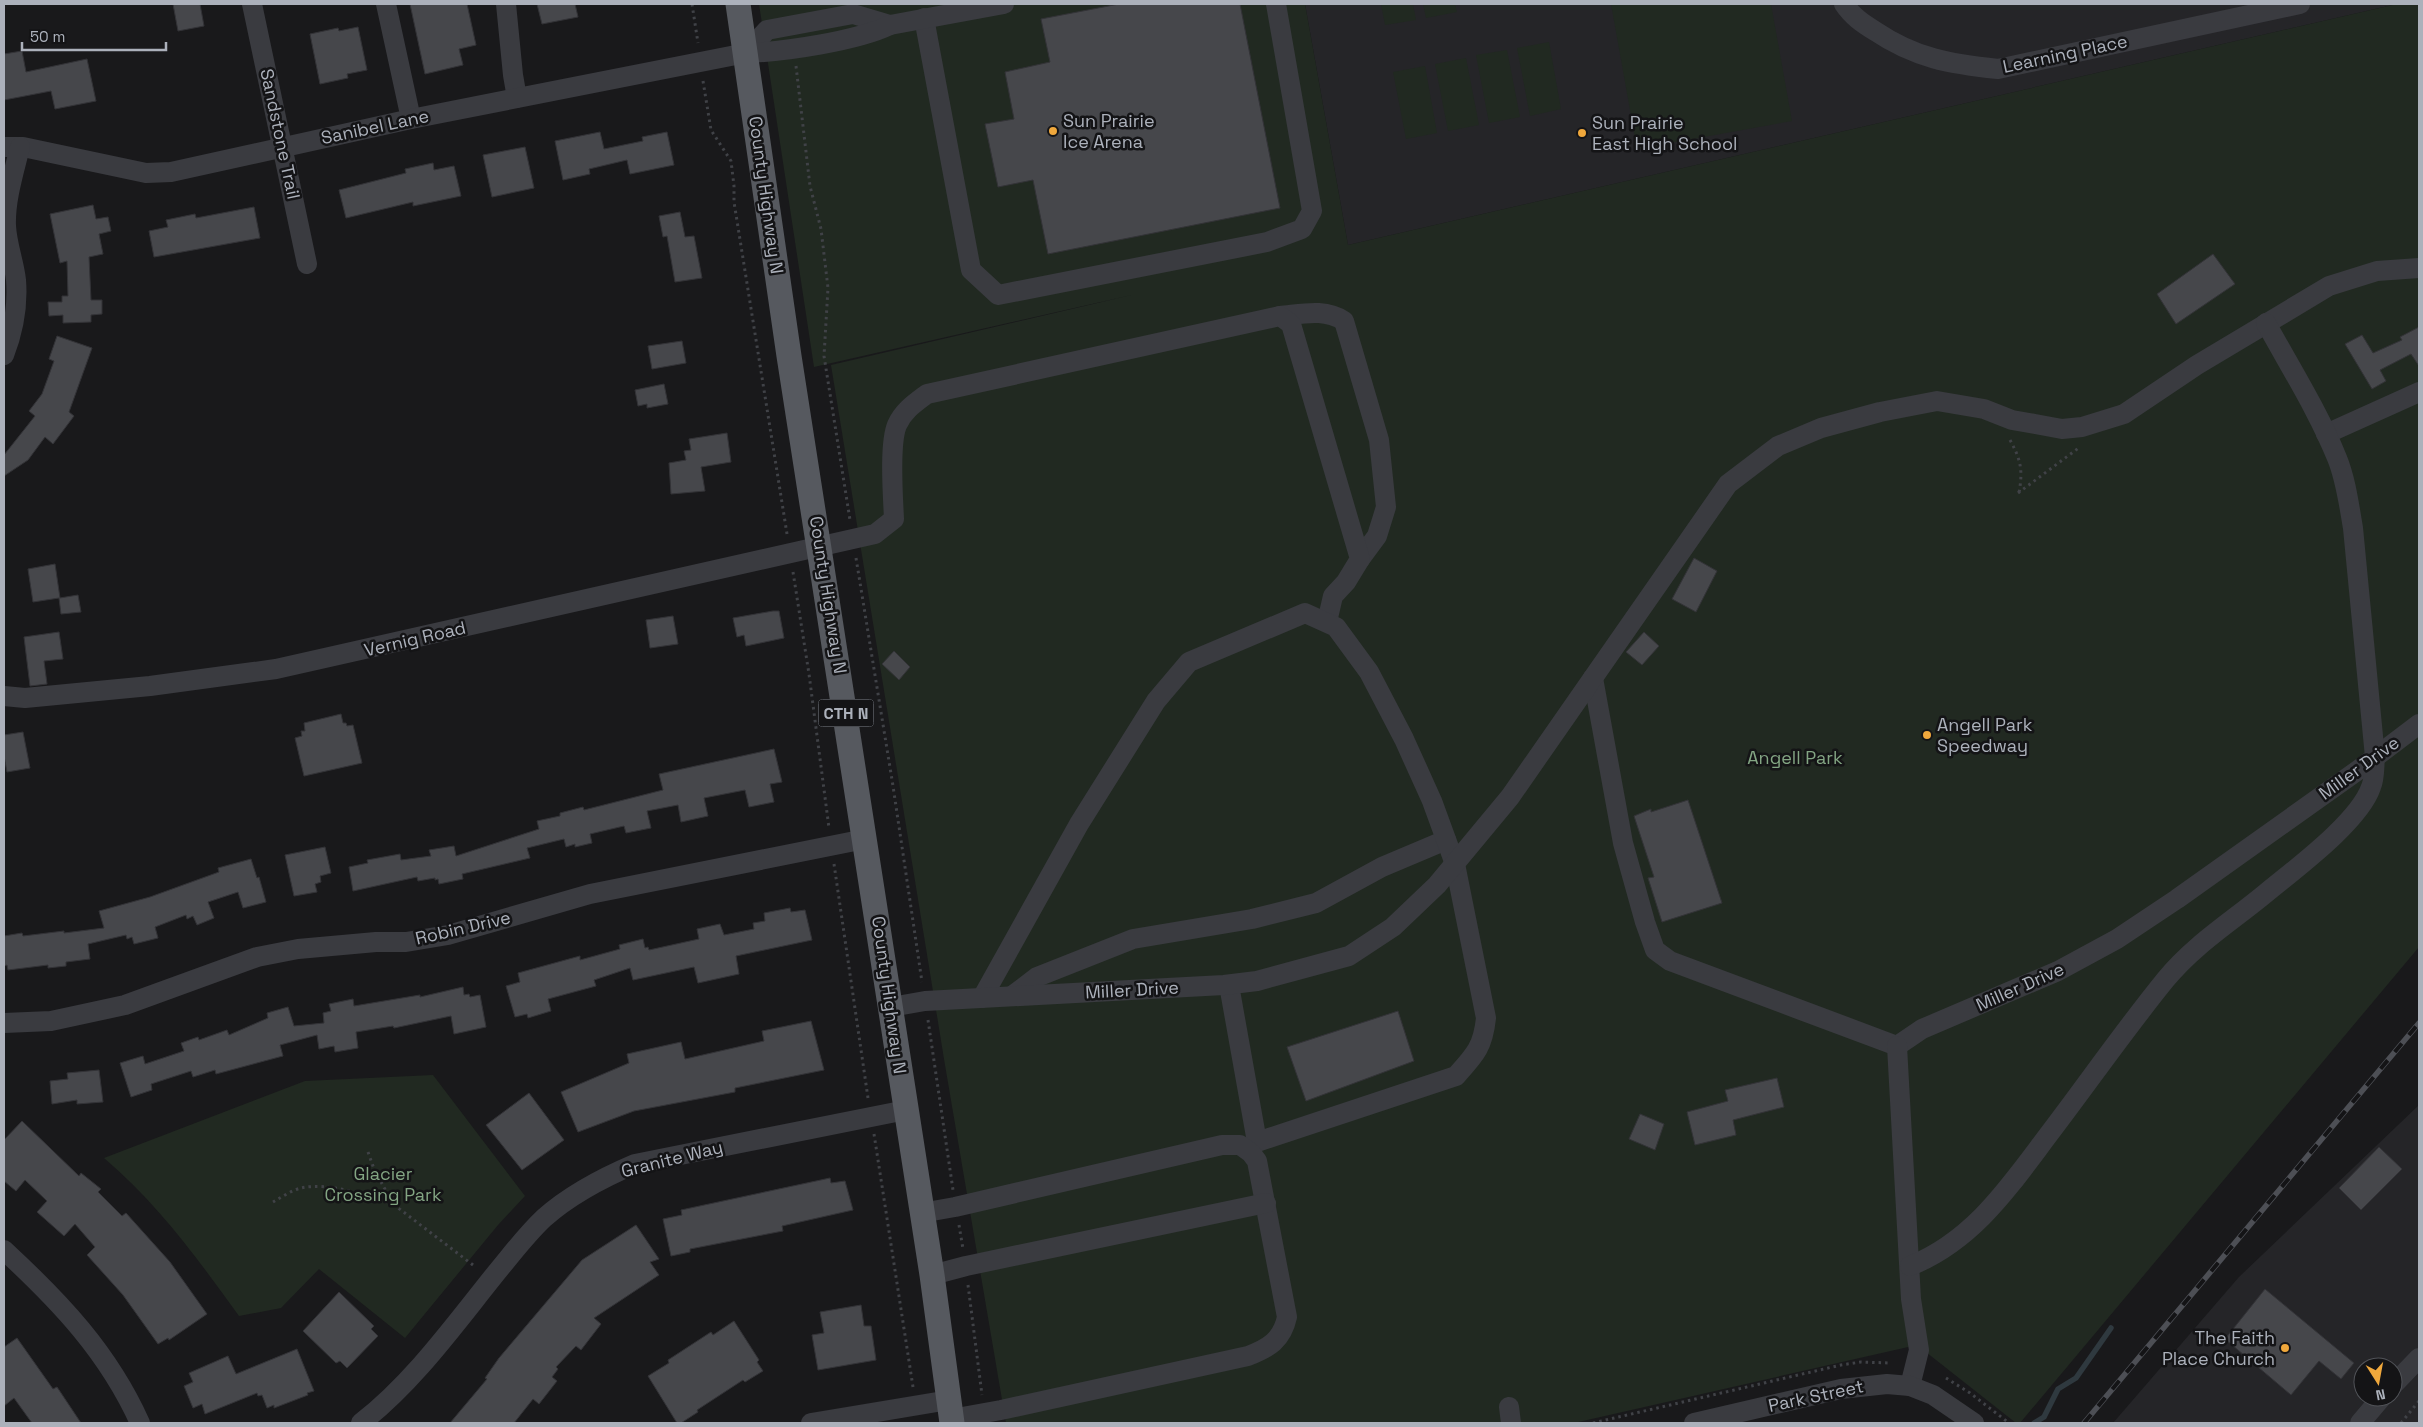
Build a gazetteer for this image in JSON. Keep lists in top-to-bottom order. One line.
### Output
{"streets":{"main road":["County Highway N","CTH N"],"street":["Learning Place","Sanibel Lane","Sandstone Trail","Vernig Road","Miller Drive","Robin Drive","Granite Way","Park Street"]},"crossings":[["Sanibel Lane","Sandstone Trail"],["Sanibel Lane","County Highway N"],["County Highway N","Vernig Road"],["County Highway N","Miller Drive"],["County Highway N","Robin Drive"],["County Highway N","Granite Way"]],"parks":["Angell Park","Glacier Crossing Park"],"places":["Sun Prairie Ice Arena","Sun Prairie East High School","Angell Park Speedway","The Faith Place Church"],"scale_bar":"50 m","north":"bottom"}
